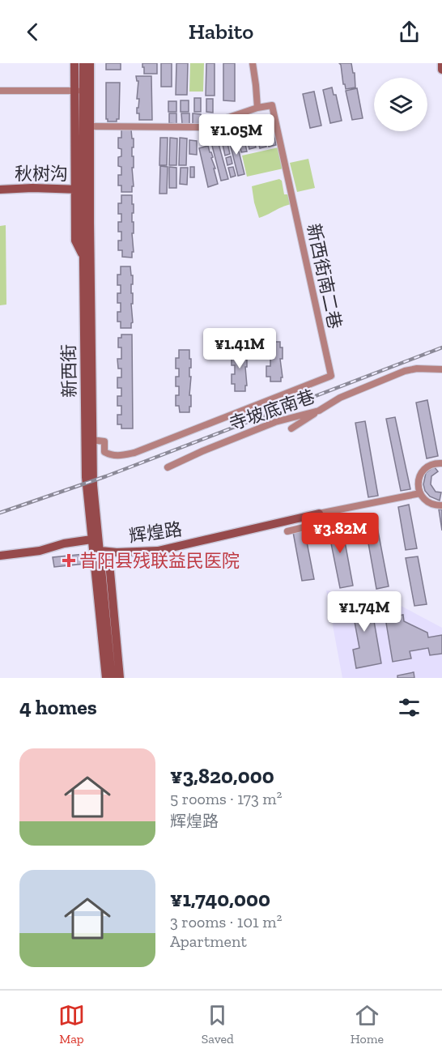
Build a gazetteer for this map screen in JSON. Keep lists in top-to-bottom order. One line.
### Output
{"streets":{"main road":["秋树沟","新西街","辉煌路"],"street":["新西街南二巷","寺坡底南巷"]},"crossings":[["秋树沟","新西街"],["新西街南二巷","新西街"],["新西街","辉煌路"]],"places":{"health":["昔阳县残联益民医院"]},"page":{"header":"Habito","price":["¥1.05M","¥1.41M","¥3.82M","¥1.74M"],"heading":"4 homes","list":[{"name":"¥3,820,000","note":"5 rooms · 173 m² · 辉煌路"},{"name":"¥1,740,000","note":"3 rooms · 101 m² · Apartment"}],"tabs":["Map","Saved","Home"]}}
